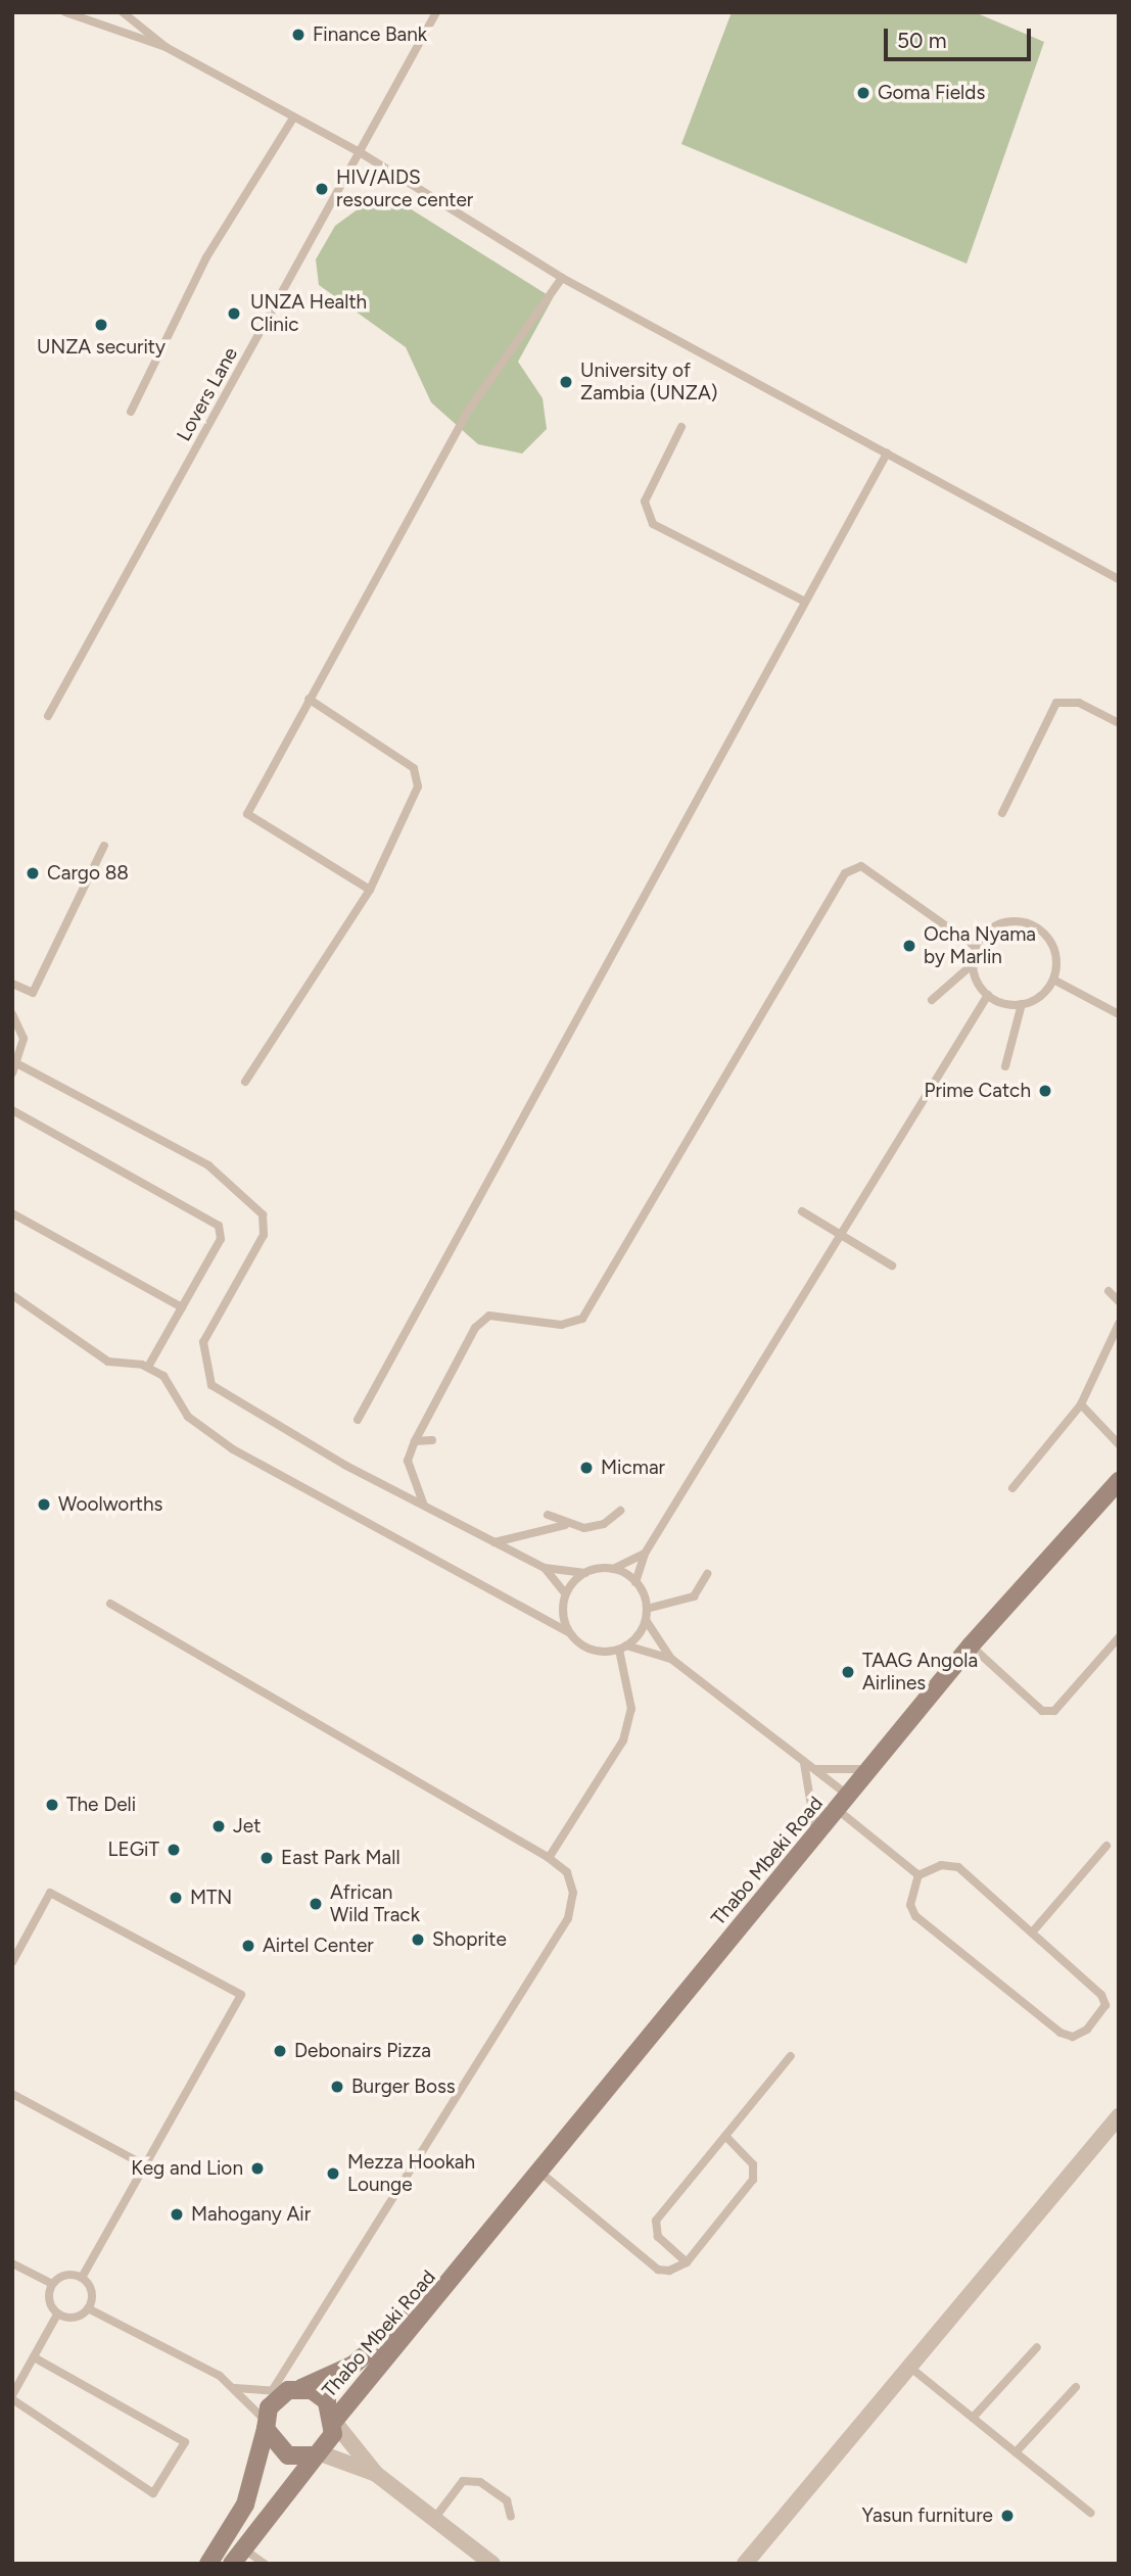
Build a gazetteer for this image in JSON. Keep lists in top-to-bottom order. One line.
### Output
{"streets":{"main road":["Thabo Mbeki Road"],"lane":["Lovers Lane"]},"places":["Finance Bank","Goma Fields","HIV/AIDS resource center","UNZA Health Clinic","UNZA security","University of Zambia (UNZA)","Cargo 88","Ocha Nyama by Marlin","Prime Catch","Micmar","Woolworths","TAAG Angola Airlines","The Deli","Jet","LEGiT","East Park Mall","MTN","African Wild Track","Shoprite","Airtel Center","Debonairs Pizza","Burger Boss","Keg and Lion","Mezza Hookah Lounge","Mahogany Air","Yasun furniture"],"scale_bar":"50 m"}
